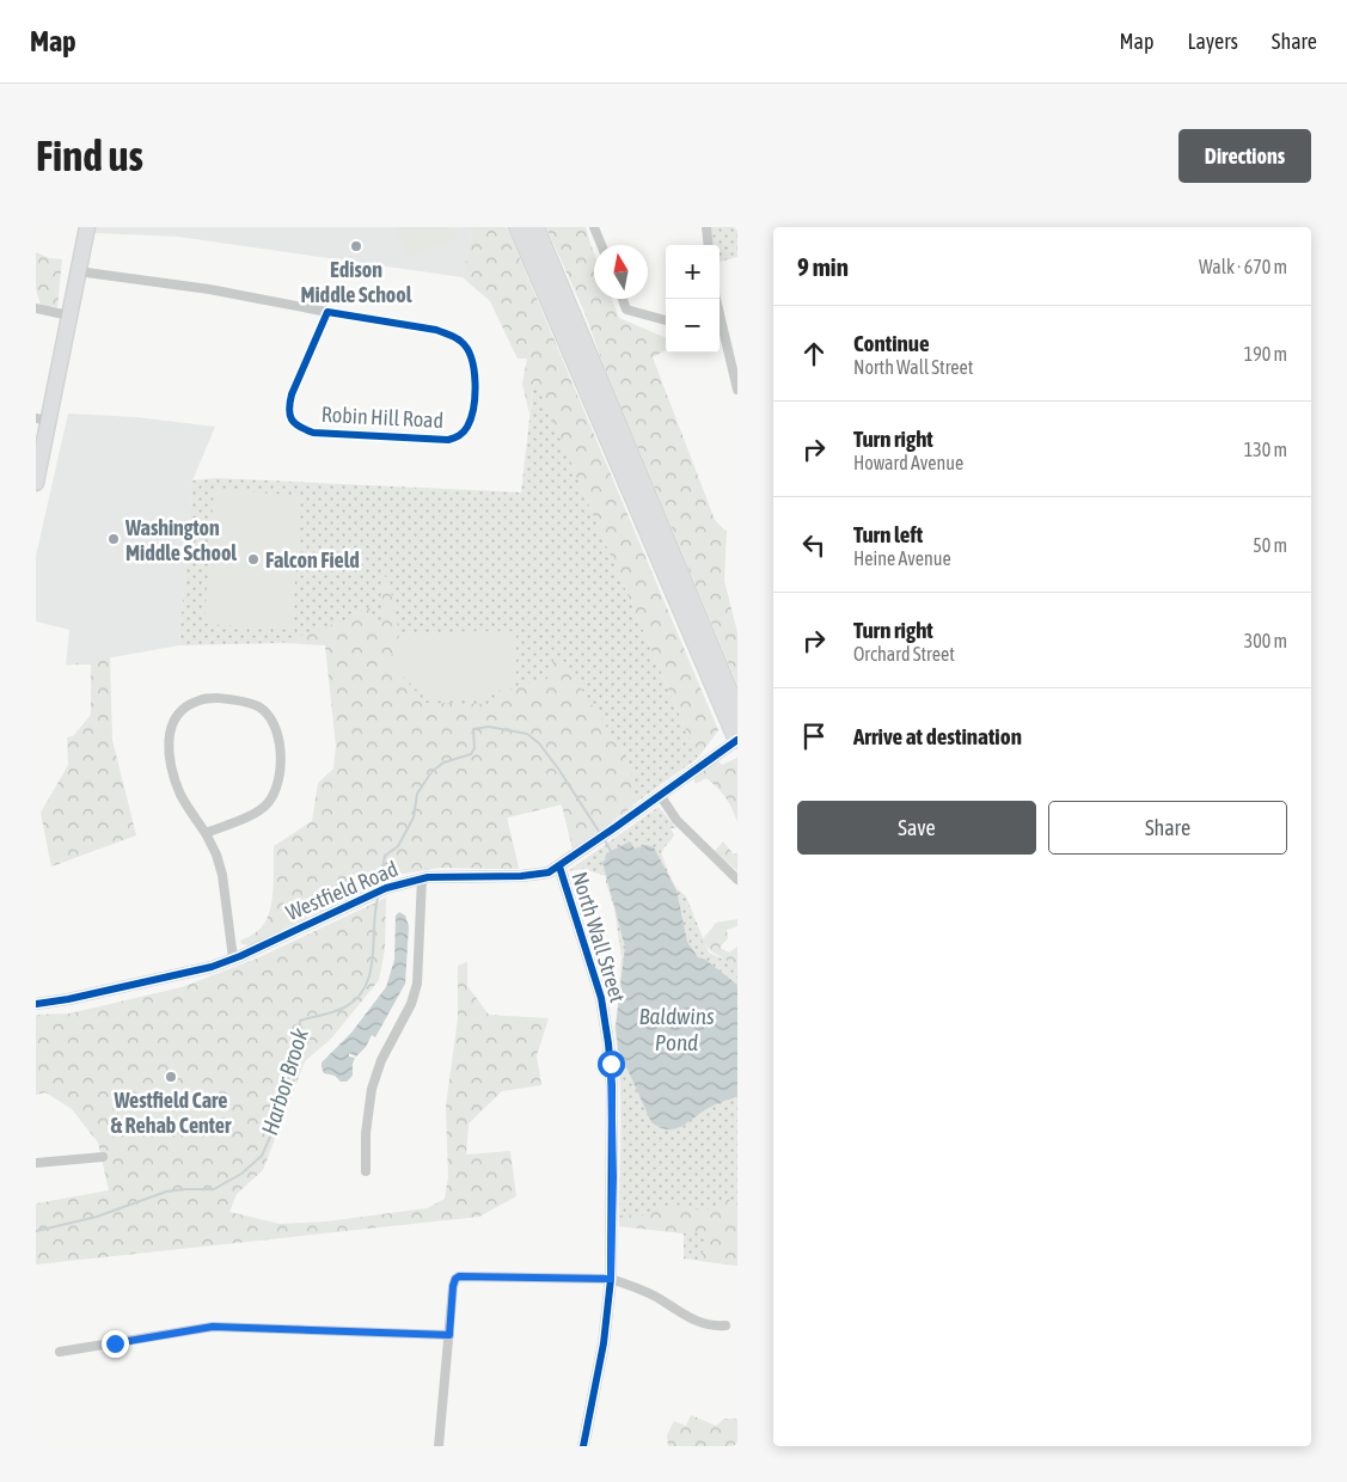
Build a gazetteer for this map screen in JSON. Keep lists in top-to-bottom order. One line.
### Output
{"streets":{"street":["Robin Hill Road","Westfield Road","North Wall Street"]},"crossings":[["Westfield Road","North Wall Street"]],"water":["Baldwins Pond","Harbor Brook"],"places":["Edison Middle School","Washington Middle School","Falcon Field","Westfield Care & Rehab Center"],"north":"top","page":{"header":"Map","nav":["Map","Layers","Share"],"buttons":["Directions",["Save","Share"]],"title":"Find us","heading":["9 min","Walk · 670 m"],"map_buttons":["+","−"],"list":[["Continue","North Wall Street","190 m"],["Turn right","Howard Avenue","130 m"],["Turn left","Heine Avenue","50 m"],["Turn right","Orchard Street","300 m"],"Arrive at destination"]}}
